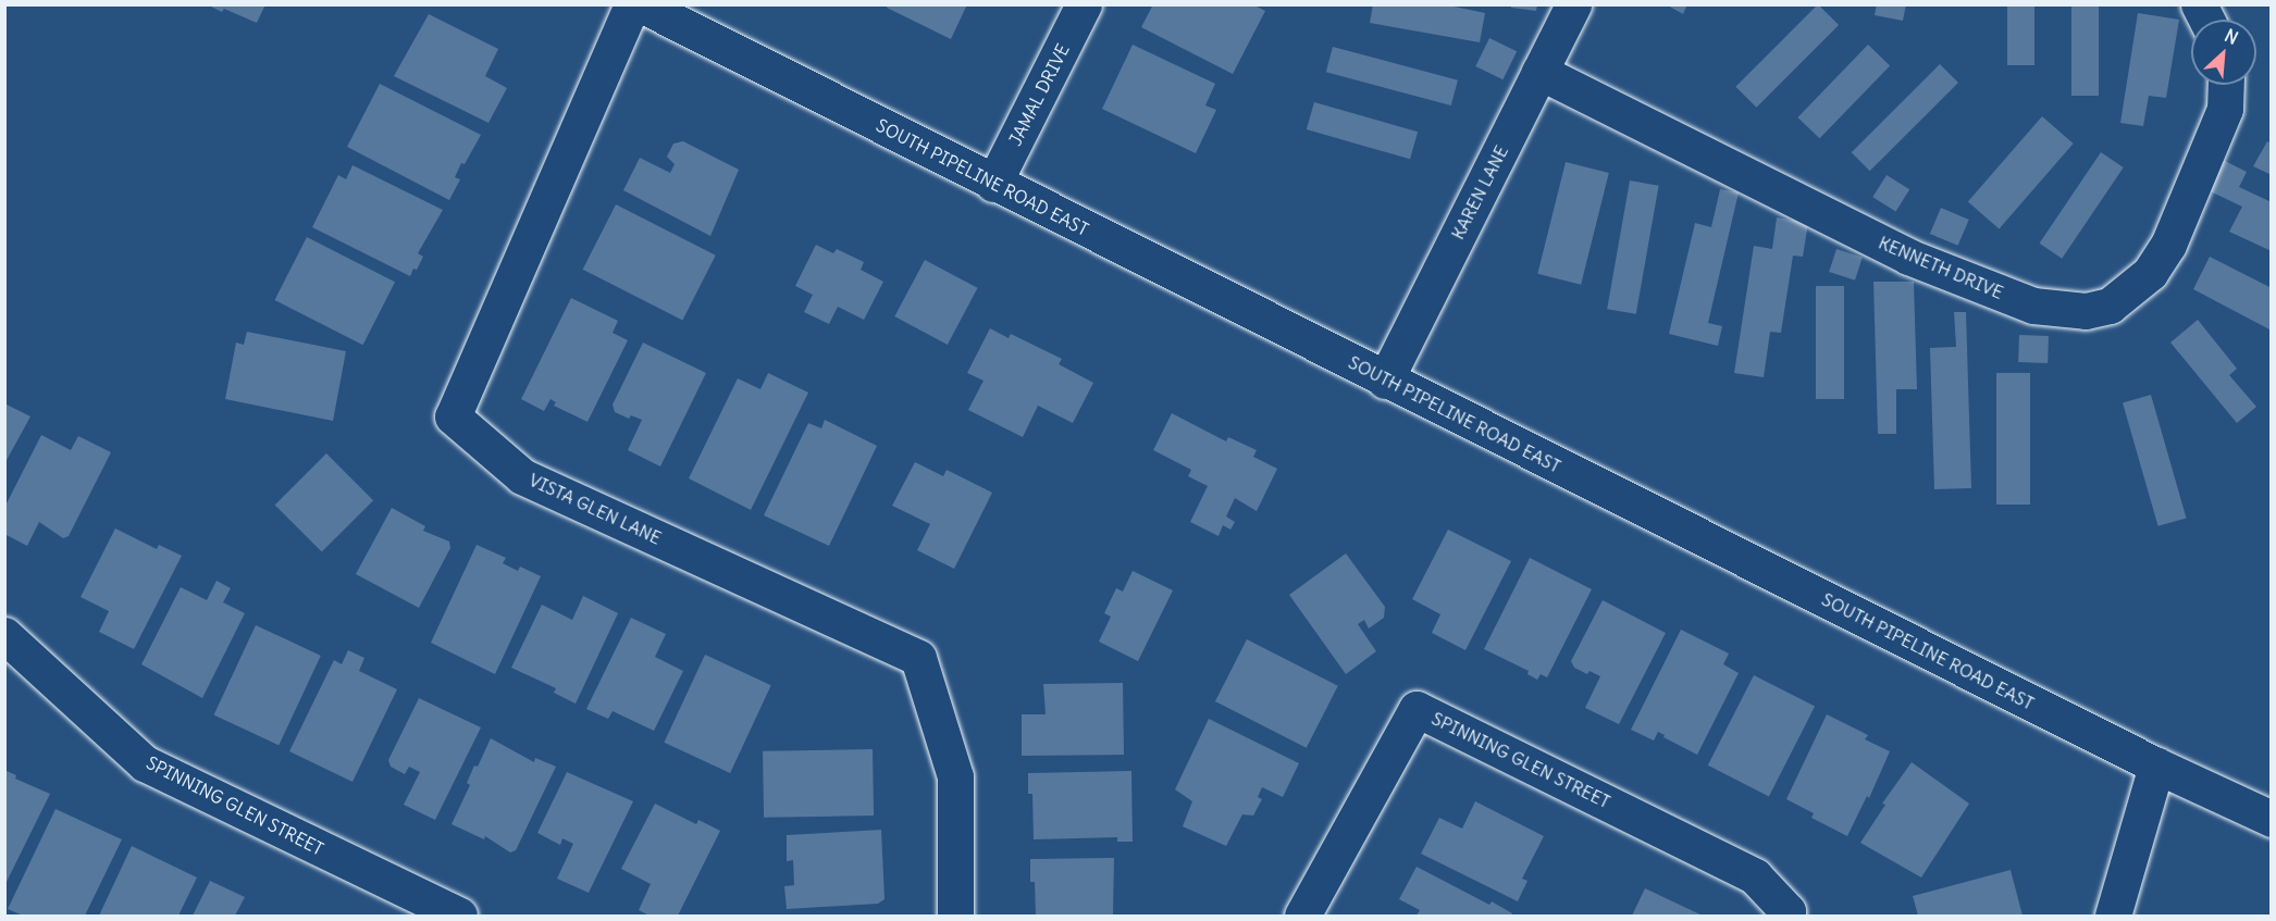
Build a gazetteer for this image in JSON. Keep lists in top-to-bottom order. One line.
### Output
{"streets":{"street":["JAMAL DRIVE","SOUTH PIPELINE ROAD EAST","KAREN LANE","KENNETH DRIVE","VISTA GLEN LANE","SPINNING GLEN STREET"]},"crossings":[["JAMAL DRIVE","SOUTH PIPELINE ROAD EAST"],["SOUTH PIPELINE ROAD EAST","KAREN LANE"],["KAREN LANE","KENNETH DRIVE"]],"north":"top right"}
